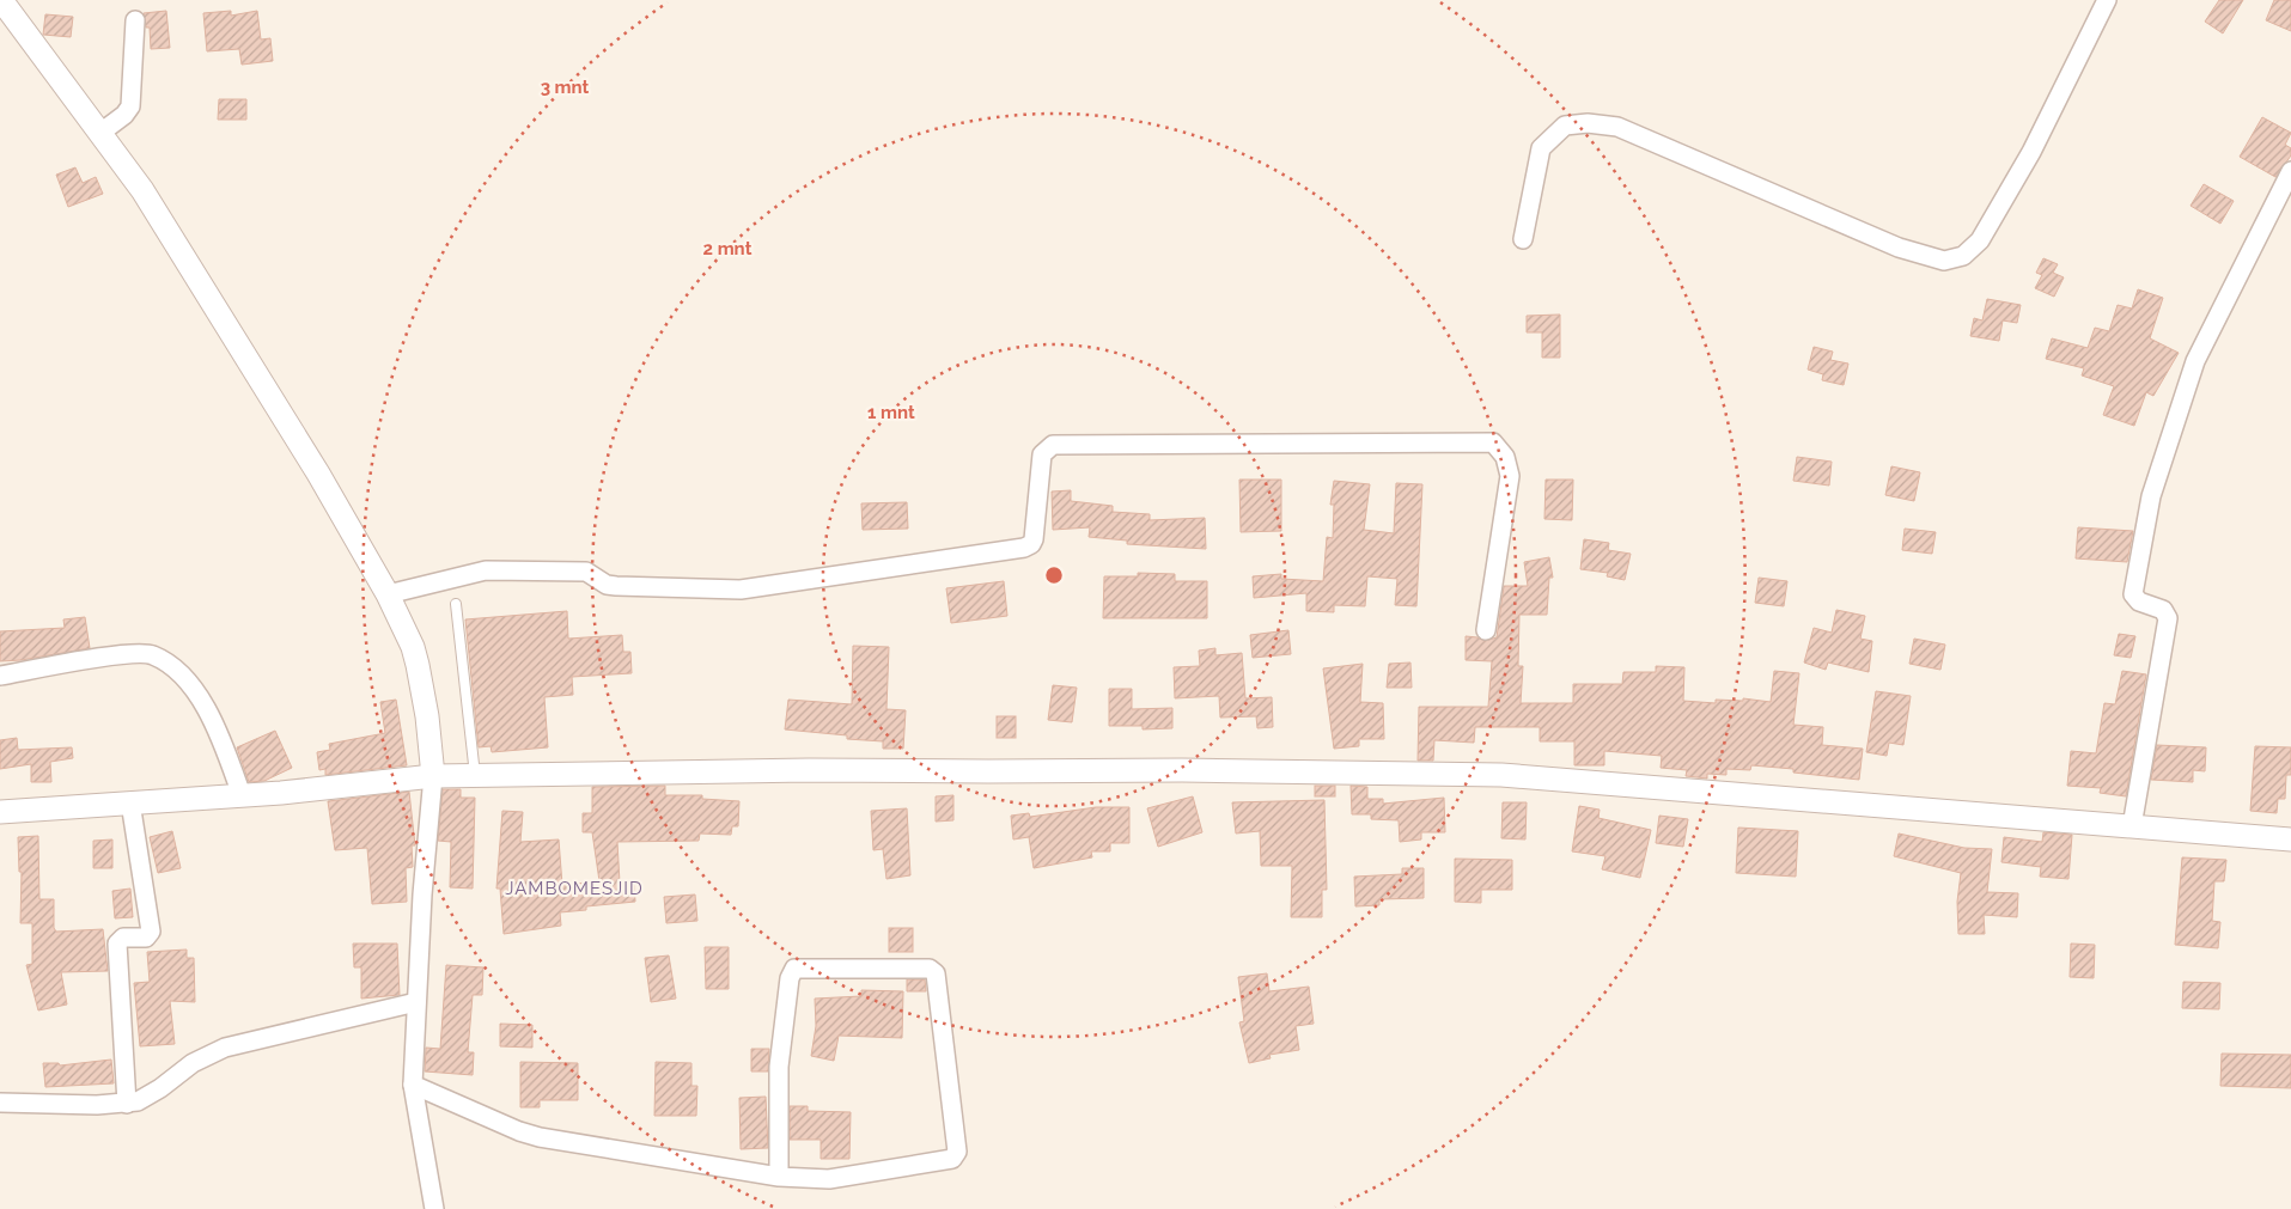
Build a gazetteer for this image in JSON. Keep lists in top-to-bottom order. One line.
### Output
{"districts":["JAMBOMESJID"],"rings":["3 mnt","2 mnt","1 mnt"]}
